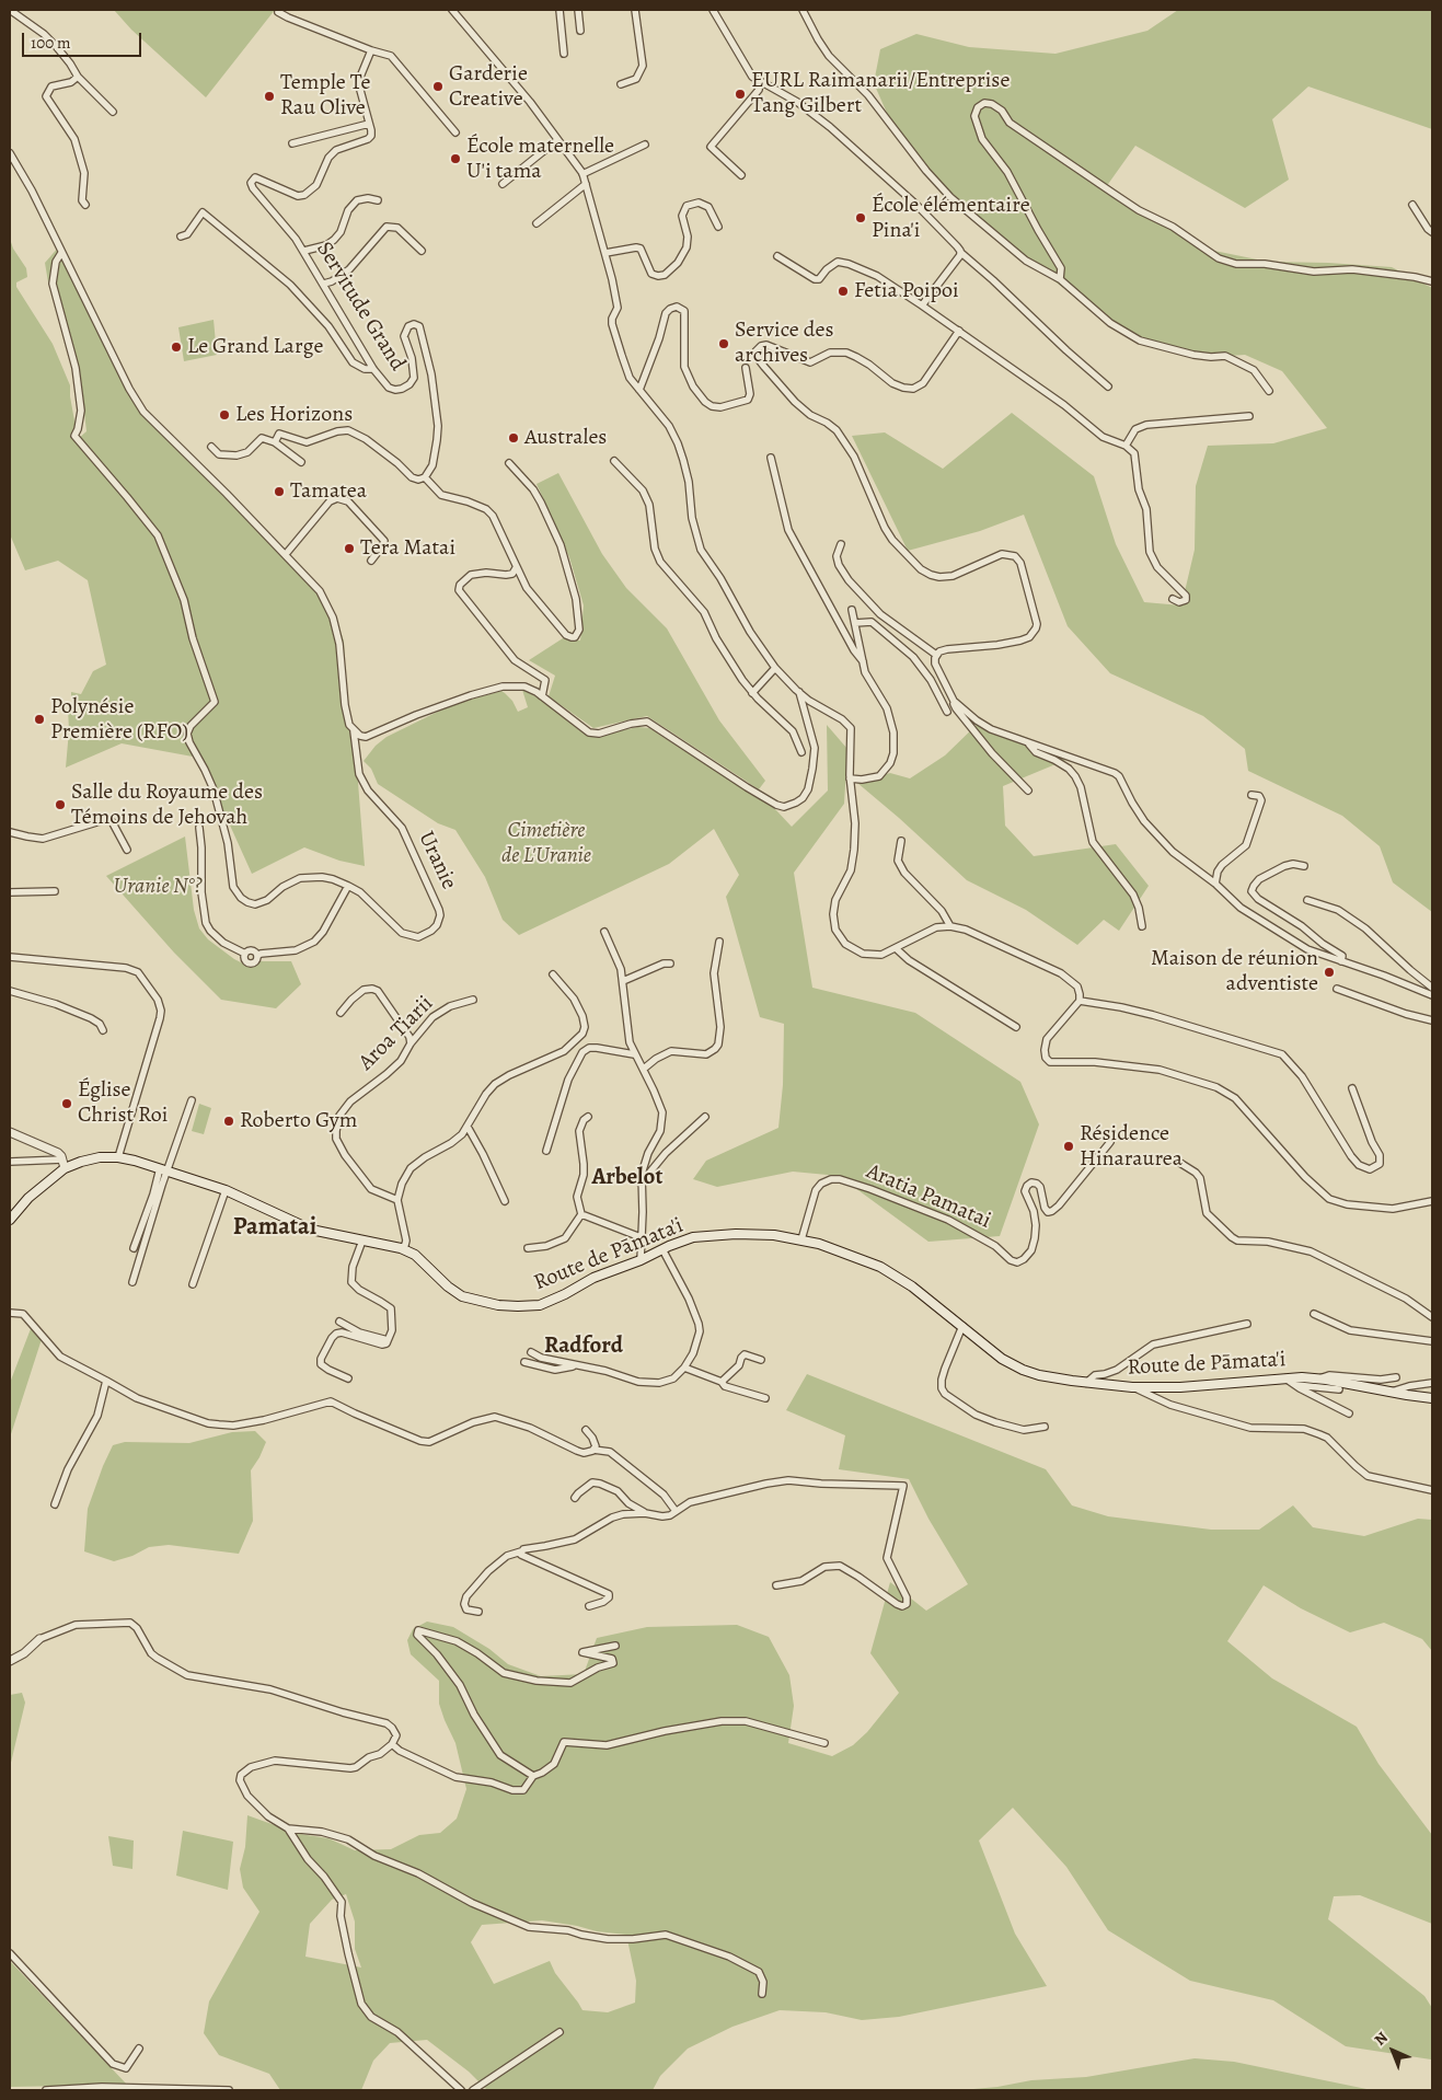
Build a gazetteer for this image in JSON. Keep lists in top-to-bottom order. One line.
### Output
{"streets":{"main road":["Route de Pāmata'i"],"street":["Servitude Grand","Uranie","Aroa Tiarii","Aratia Pamatai"]},"crossings":[["Aratia Pamatai","Route de Pāmata'i"]],"districts":["Arbelot","Pamatai","Radford"],"parks":["Cimetière de L'Uranie","Uranie N°?"],"places":["Garderie Creative","EURL Raimanarii/Entreprise Tang Gilbert","Temple Te Rau Olive","École maternelle U'i tama","École élémentaire Pina'i","Fetia Poipoi","Service des archives","Le Grand Large","Les Horizons","Australes","Tamatea","Tera Matai","Polynésie Première (RFO)","Salle du Royaume des Témoins de Jehovah","Maison de réunion adventiste","Église Christ Roi","Roberto Gym","Résidence Hinaraurea"],"scale_bar":"100 m","north":"top left"}
